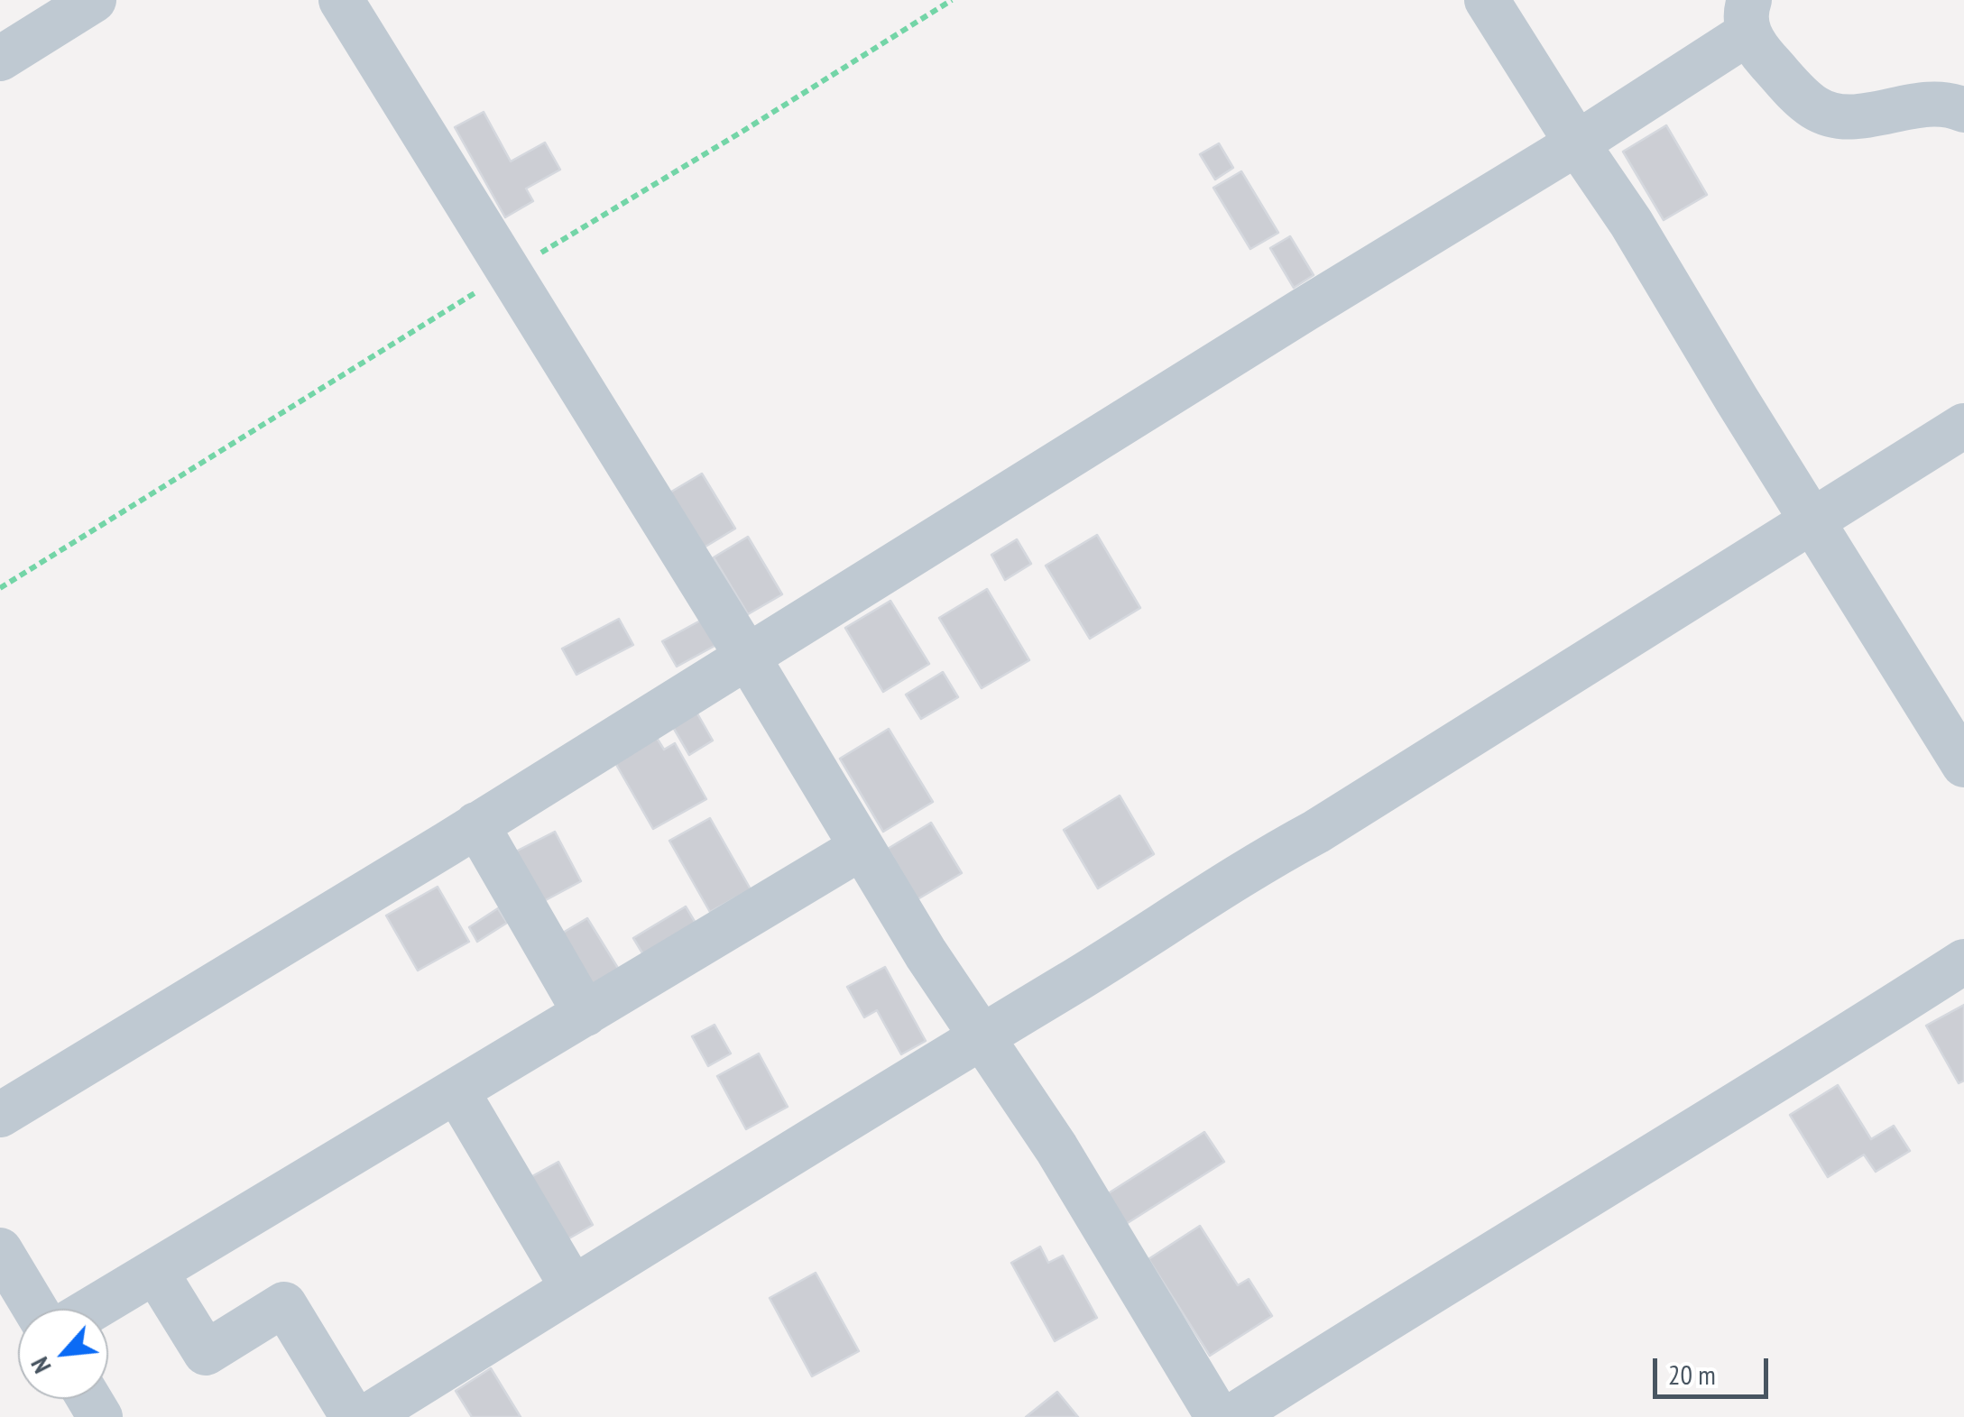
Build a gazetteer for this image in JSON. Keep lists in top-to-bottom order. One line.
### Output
{"scale_bar":"20 m","north":"bottom left"}
